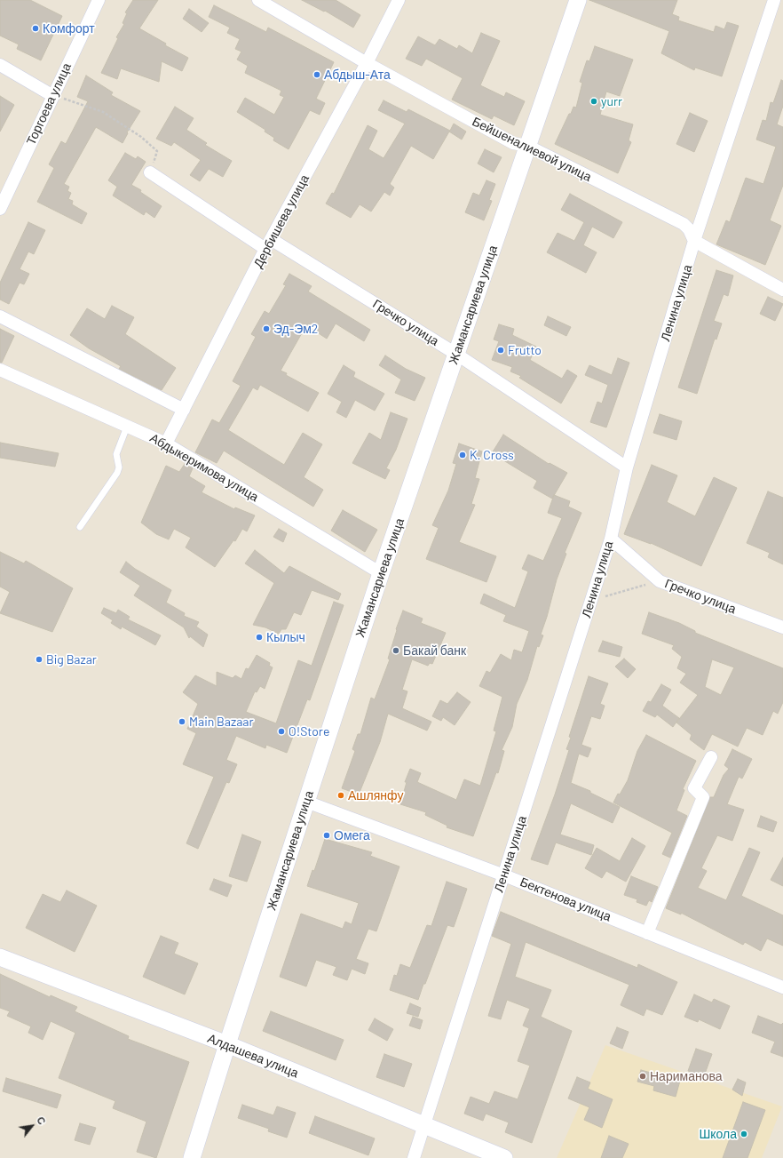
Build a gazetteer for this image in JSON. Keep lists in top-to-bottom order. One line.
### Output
{"streets":{"main road":["Жамансариева улица","Алдашева улица"],"street":["Торгоева улица","Бейшеналиевой улица","Дербишева улица","Ленина улица","Гречко улица","Абдыкеримова улица","Бектенова улица"]},"crossings":[["Бейшеналиевой улица","Дербишева улица"],["Бейшеналиевой улица","Ленина улица"],["Бейшеналиевой улица","Жамансариева улица"],["Дербишева улица","Гречко улица"],["Дербишева улица","Абдыкеримова улица"],["Ленина улица","Гречко улица"],["Ленина улица","Бектенова улица"],["Ленина улица","Алдашева улица"],["Жамансариева улица","Гречко улица"],["Жамансариева улица","Абдыкеримова улица"],["Жамансариева улица","Бектенова улица"],["Жамансариева улица","Алдашева улица"]],"places":["Комфорт","Абдыш-Ата","yurr","Эд-Эм2","Frutto","K. Cross","Кылыч","Бакай банк","Big Bazar","Main Bazaar","O!Store","Ашлянфу","Омега","Нариманова","Школа"],"north":"top right"}
